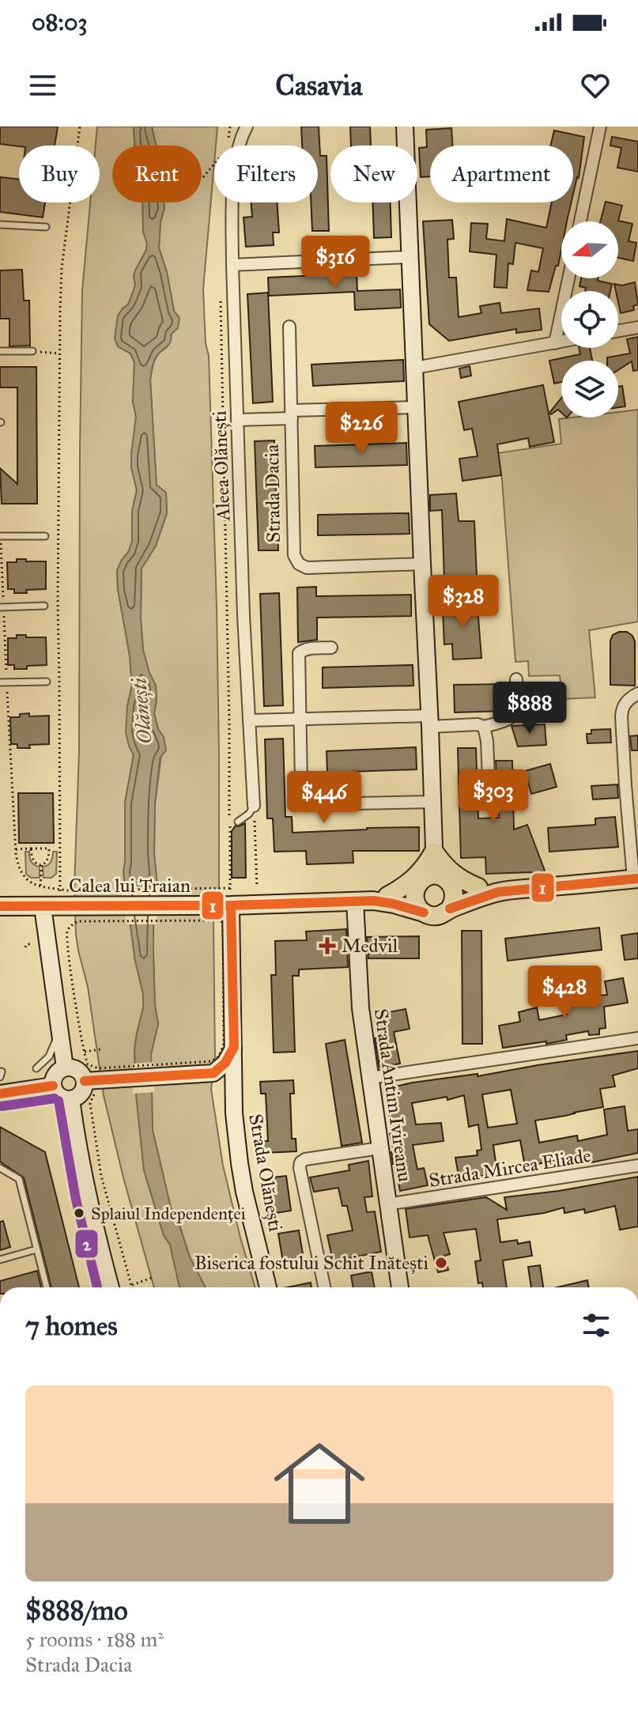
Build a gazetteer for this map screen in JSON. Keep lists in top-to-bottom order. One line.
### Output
{"streets":{"main road":["Calea lui Traian"],"street":["Aleea Olănești","Strada Dacia","Strada Antim Ivireanu","Strada Mircea Eliade","Strada Olănești"]},"crossings":[["Calea lui Traian","Strada Antim Ivireanu"],["Calea lui Traian","Strada Olănești"],["Strada Antim Ivireanu","Strada Mircea Eliade"]],"water":["Olănești"],"places":{"health":["Medvil"],"other":["Splaiul Independenței","Biserica fostului Schit Inătești"]},"lines":["transit line 1","transit line 2"],"north":"left","page":{"status":"08:03","header":"Casavia","chip":["Buy","Rent","Filters","New","Apartment"],"price":["$316","$226","$328","$888","$303","$446","$428"],"heading":"7 homes","list":[{"name":"$888/mo","note":"5 rooms · 188 m² · Strada Dacia"}]}}
